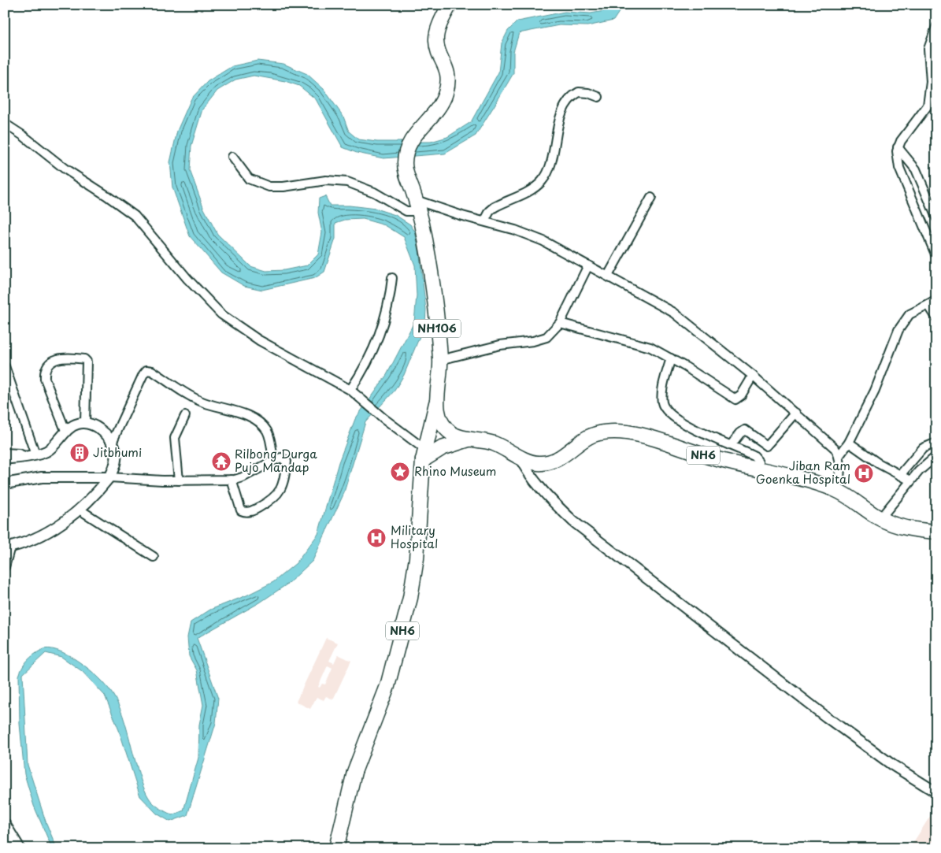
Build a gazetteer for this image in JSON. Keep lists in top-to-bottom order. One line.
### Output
{"streets":{"highway":["NH106","NH6"]},"crossings":[["NH106","NH6"]],"places":{"building":["Jitbhumi"],"temple":["Rilbong Durga Pujo Mandap"],"place":["Rhino Museum"],"hospital":["Jiban Ram Goenka Hospital","Military Hospital"]}}
